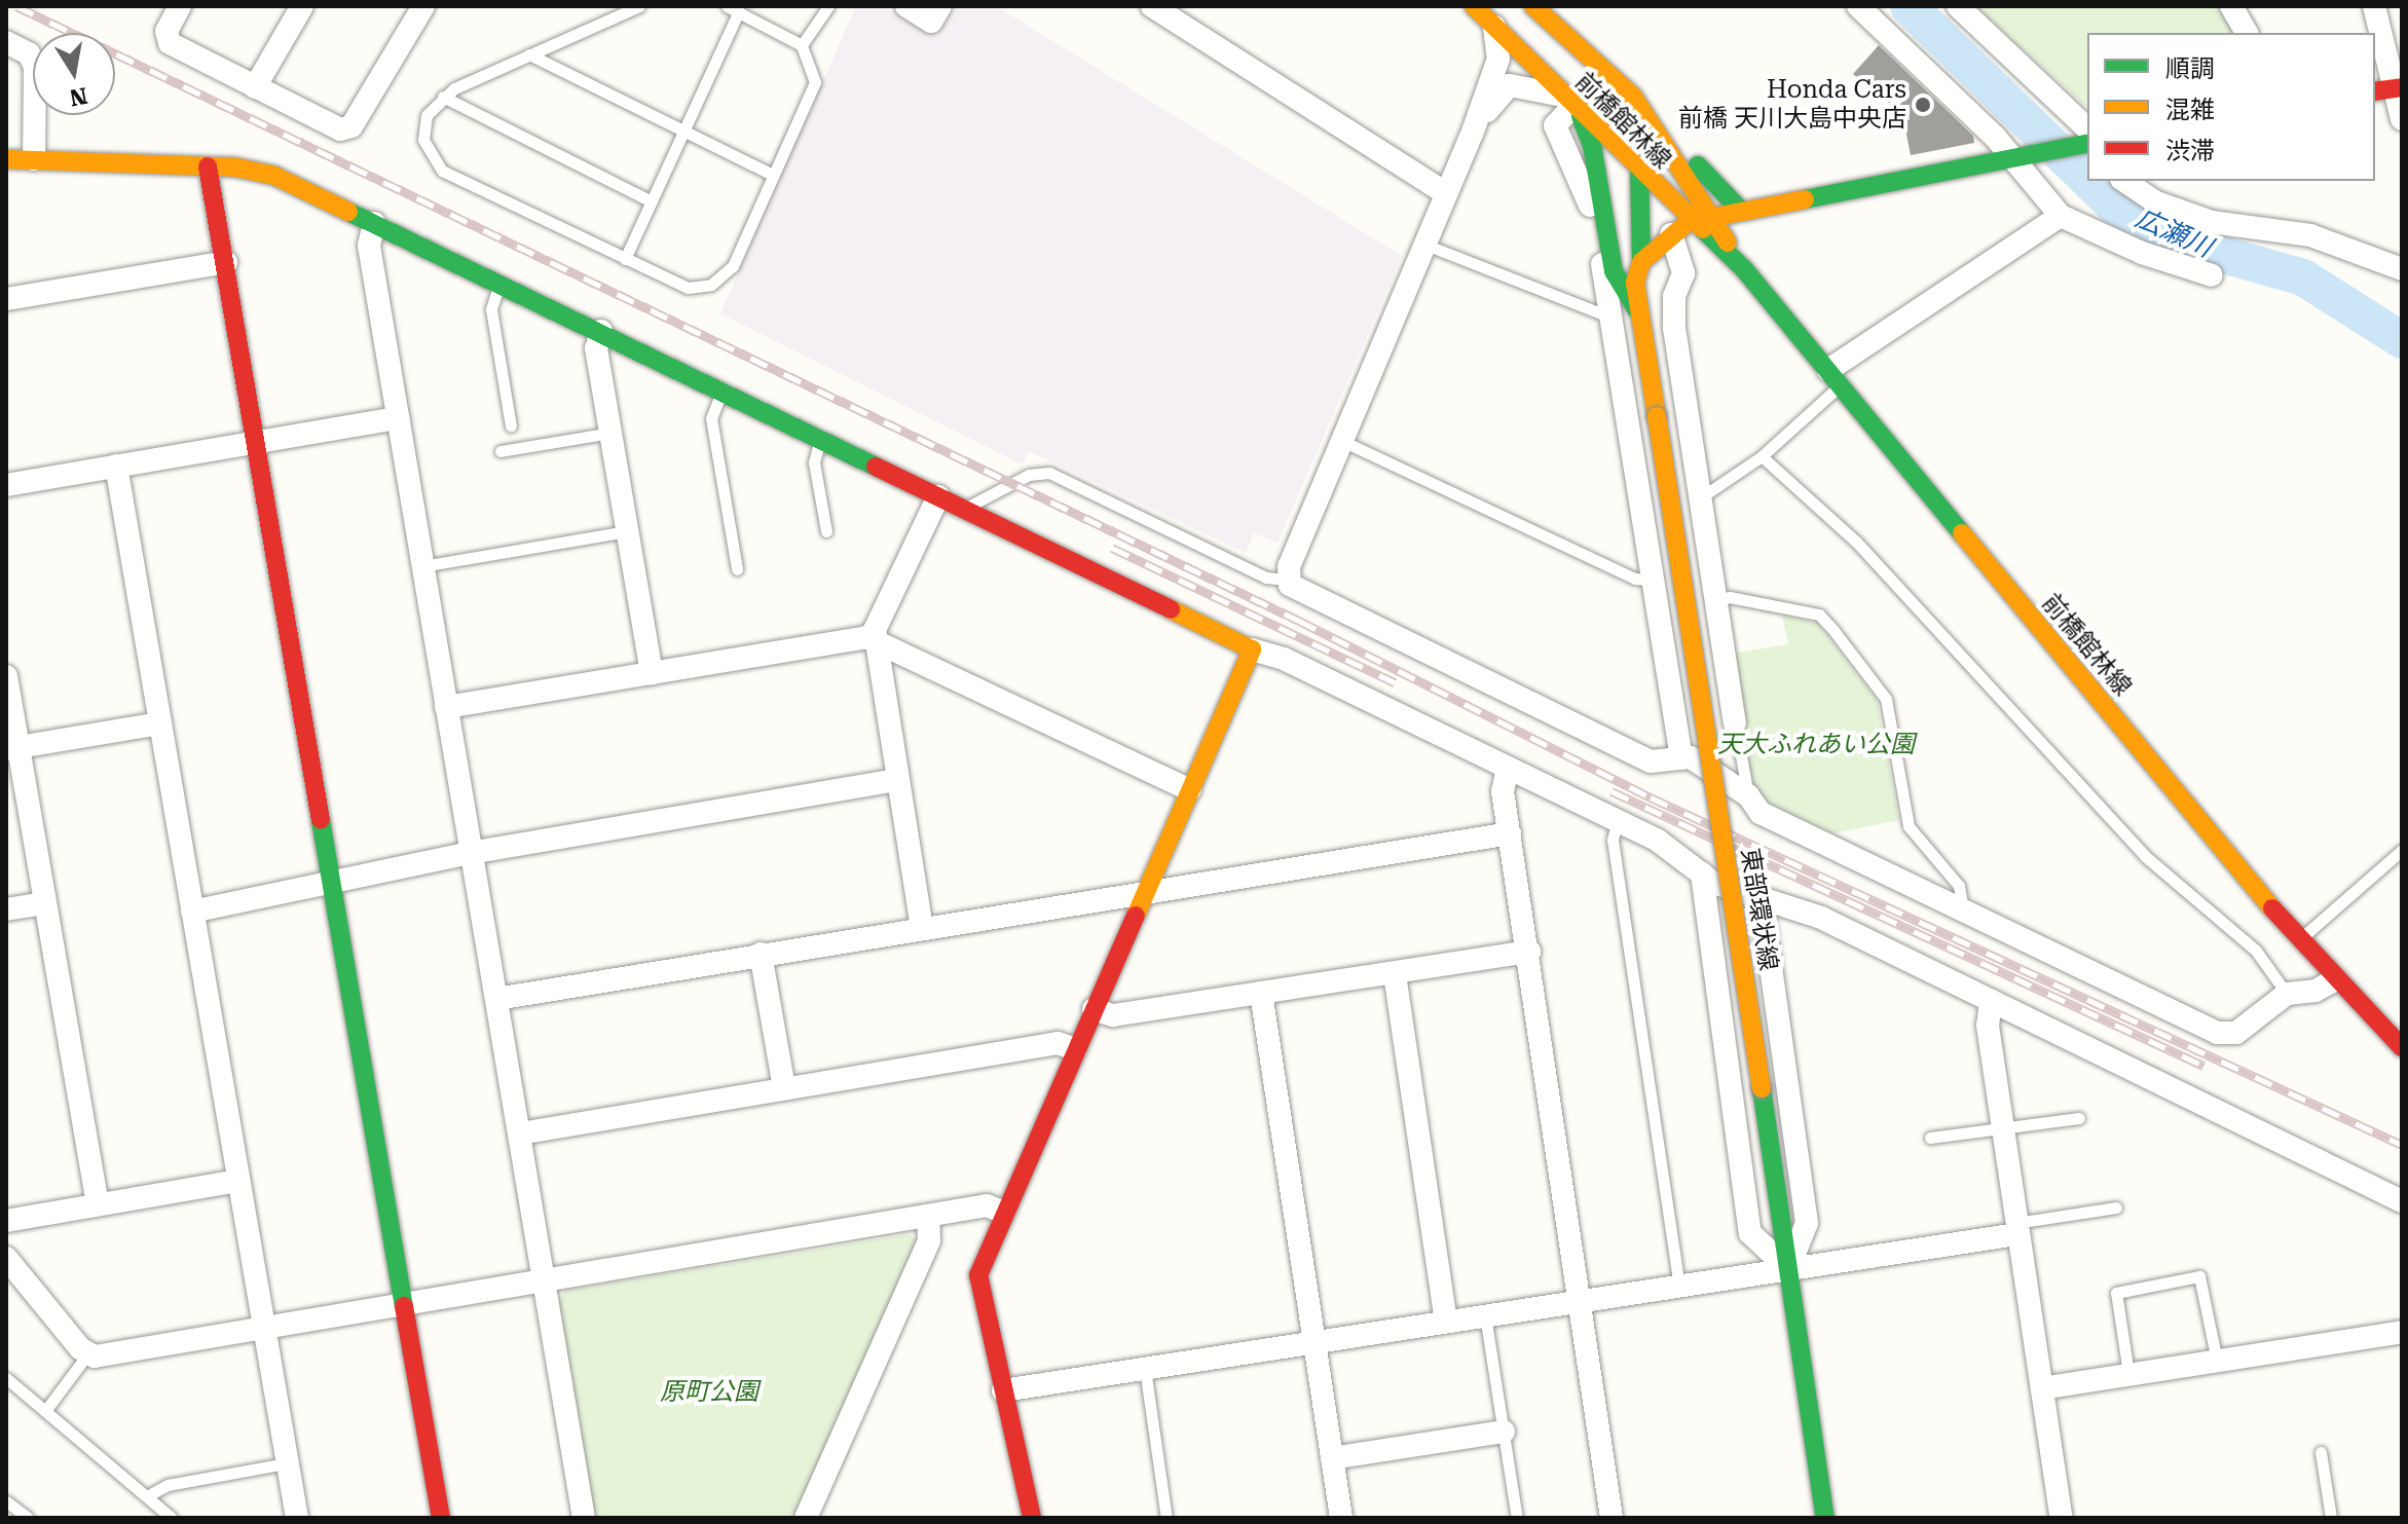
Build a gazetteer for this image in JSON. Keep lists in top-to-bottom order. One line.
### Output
{"streets":{"street":["前橋館林線","東部環状線"]},"water":["広瀬川"],"parks":["天大ふれあい公園","原町公園"],"places":["Honda Cars 前橋 天川大島中央店"],"legend":["順調","混雑","渋滞"],"north":"bottom"}
